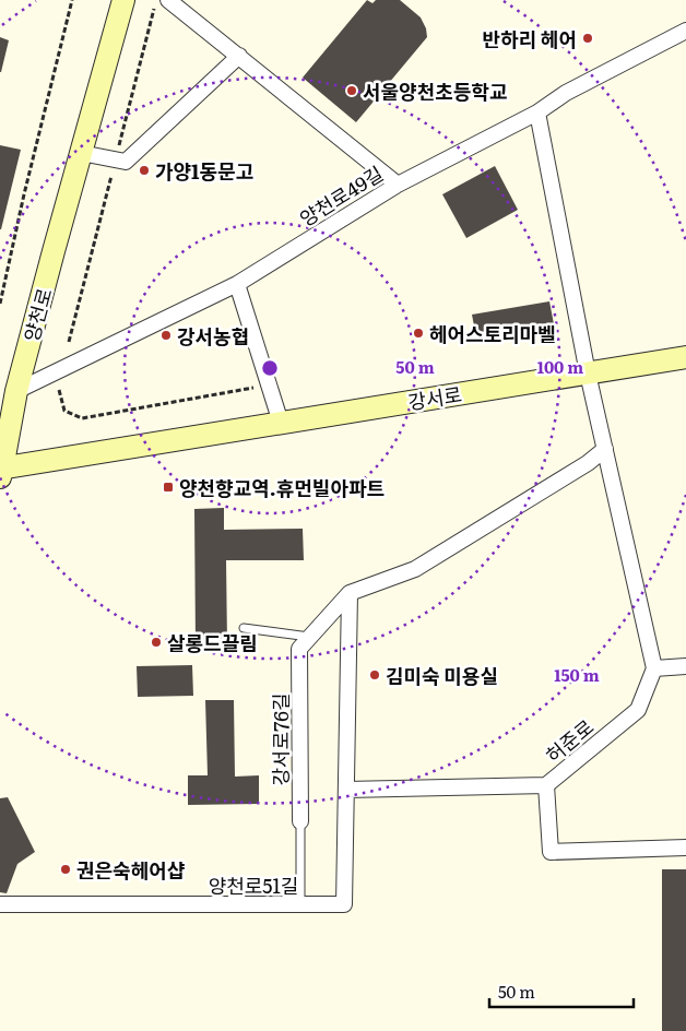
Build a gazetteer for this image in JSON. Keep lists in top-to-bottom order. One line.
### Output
{"streets":{"main road":["양천로","강서로"],"street":["양천로49길","강서로76길","허준로","양천로51길"]},"crossings":[["양천로49길","양천로"],["양천로","강서로"],["강서로76길","양천로51길"]],"places":{"other":["반하리 헤어","서울양천초등학교","가양1동문고","헤어스토리마벨","강서농협","살롱드끌림","김미숙 미용실","권은숙헤어샵"],"transit":["양천향교역.휴먼빌아파트"]},"scale_bar":"50 m","rings":["50 m","100 m","150 m"]}
